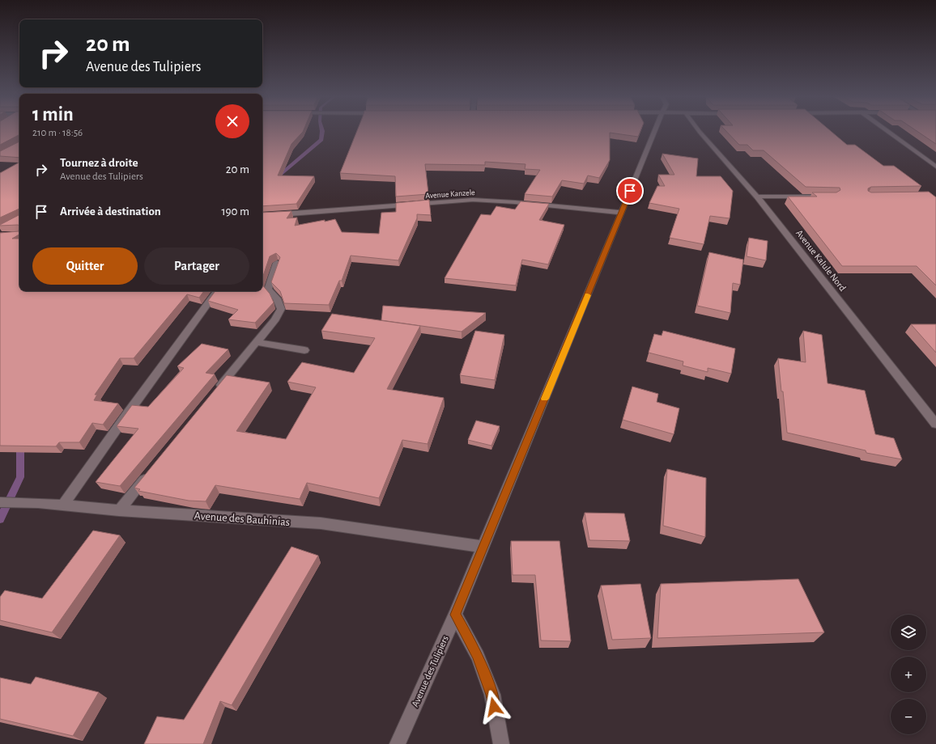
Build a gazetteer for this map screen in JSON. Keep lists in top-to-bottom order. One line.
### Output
{"streets":{"street":["Avenue Kanzele","Avenue Kalule Nord","Avenue des Bauhinias","Avenue des Tulipiers"]},"crossings":[["Avenue Kanzele","Avenue des Tulipiers"],["Avenue des Bauhinias","Avenue des Tulipiers"]],"page":{"turn":["20 m","Avenue des Tulipiers"],"heading":["1 min","210 m · 18:56"],"list":[{"name":"Tournez à droite","note":"Avenue des Tulipiers","value":"20 m"},{"name":"Arrivée à destination","value":"190 m"}],"buttons":["Quitter","Partager"],"map_buttons":["+","−"]}}
